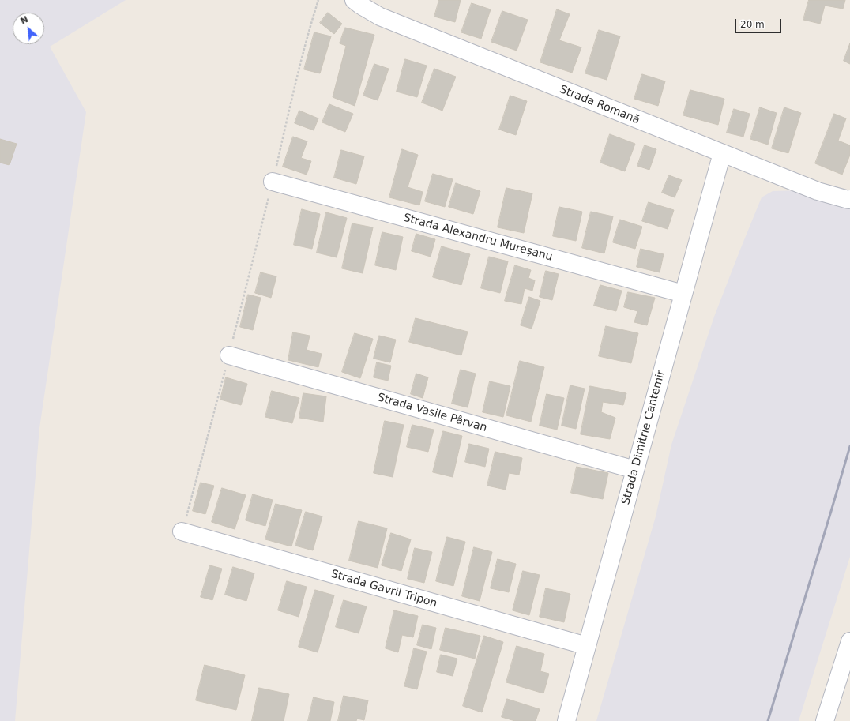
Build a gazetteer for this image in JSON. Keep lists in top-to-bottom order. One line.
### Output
{"streets":{"street":["Strada Romană","Strada Alexandru Mureșanu","Strada Vasile Pârvan","Strada Dimitrie Cantemir","Strada Gavril Tripon"]},"crossings":[["Strada Romană","Strada Dimitrie Cantemir"],["Strada Alexandru Mureșanu","Strada Dimitrie Cantemir"],["Strada Vasile Pârvan","Strada Dimitrie Cantemir"],["Strada Dimitrie Cantemir","Strada Gavril Tripon"]],"scale_bar":"20 m","north":"top left"}
